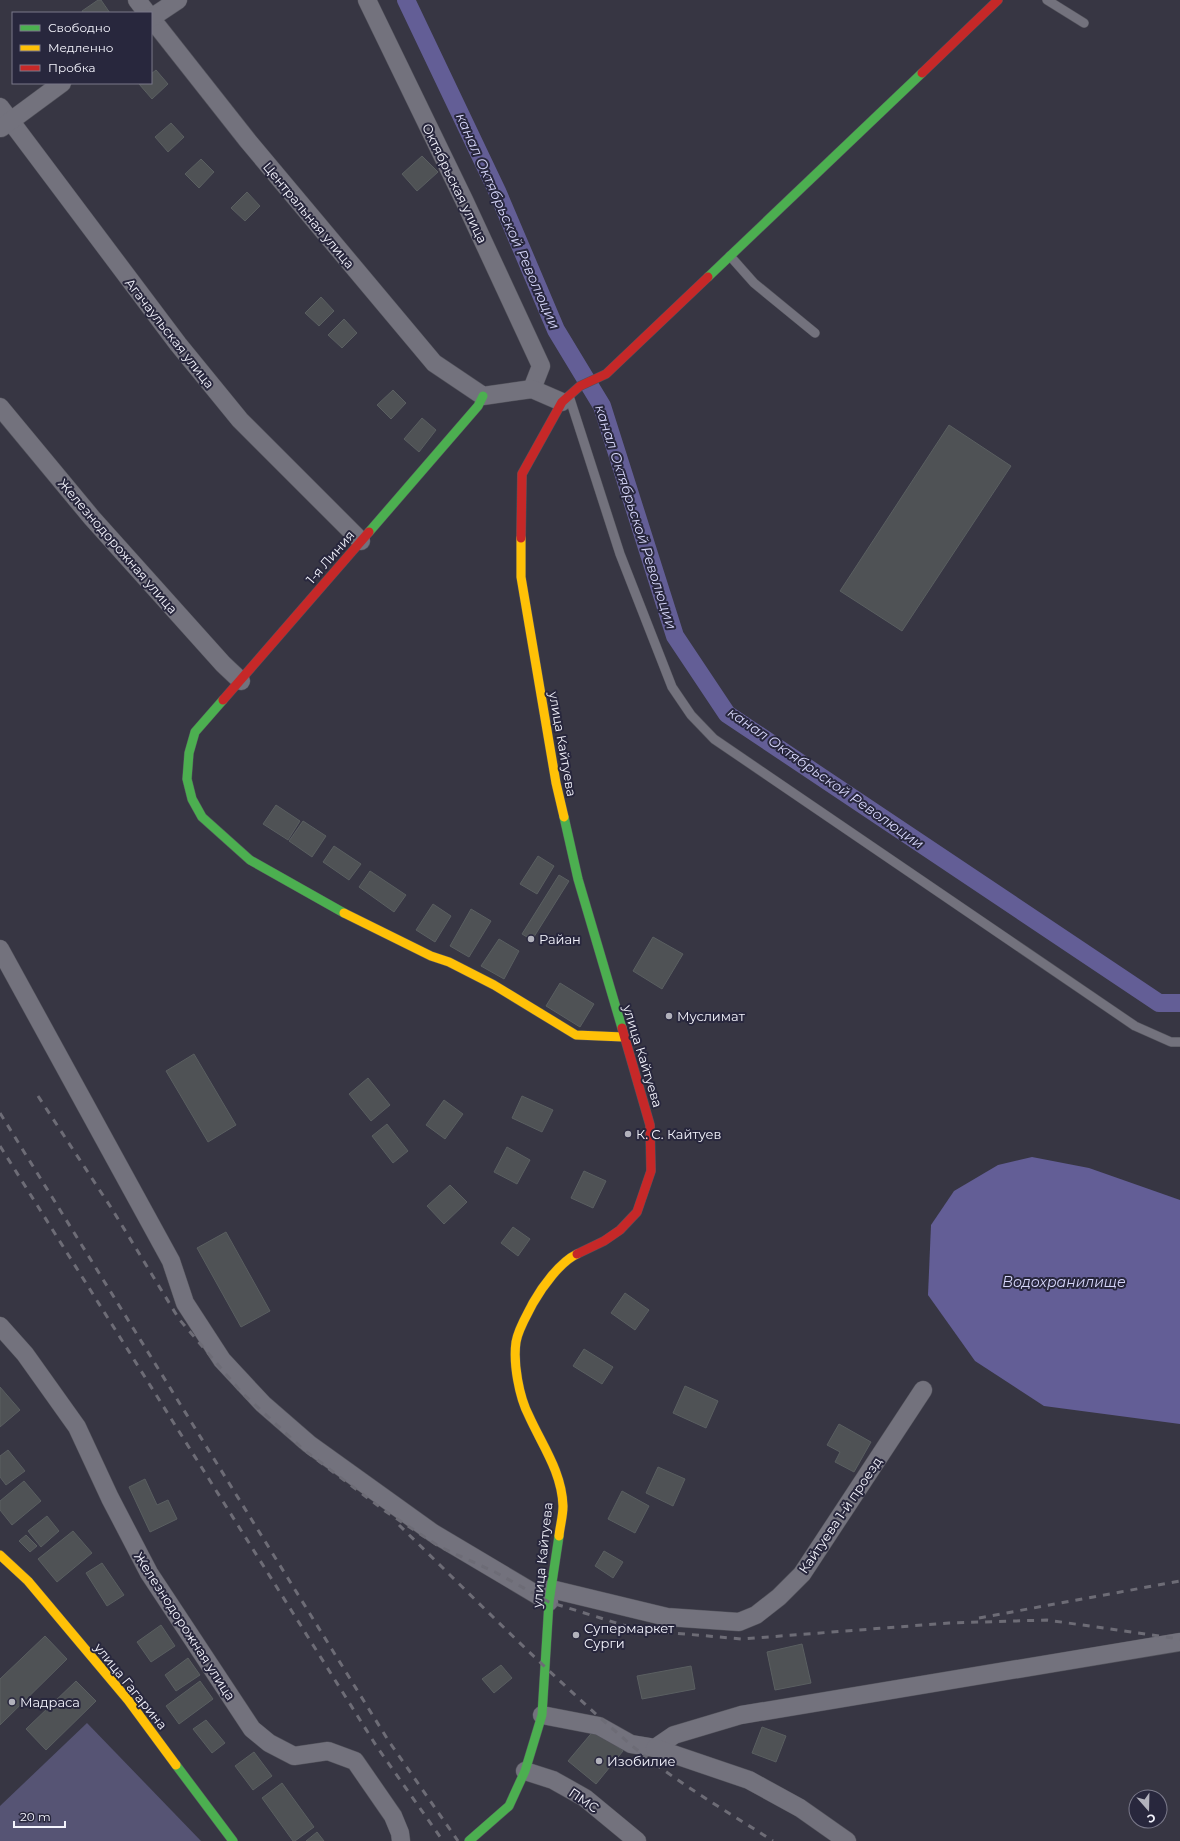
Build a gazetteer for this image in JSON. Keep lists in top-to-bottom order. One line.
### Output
{"streets":{"main road":["1-я Линия","улица Кайтуева","улица Гагарина"],"street":["Октябрьская улица","Центральная улица","Агачаульская улица","Железнодорожная улица","Кайтуева 1-й проезд","ПМС"]},"crossings":[["Центральная улица","1-я Линия"],["Агачаульская улица","1-я Линия"],["Железнодорожная улица","1-я Линия"],["1-я Линия","улица Кайтуева"],["улица Кайтуева","Кайтуева 1-й проезд"],["улица Кайтуева","ПМС"]],"water":["канал Октябрьской Революции","Водохранилище"],"places":["Райан","Муслимат","К. С. Кайтуев","Супермаркет Сурги","Мадраса","Изобилие"],"legend":["Свободно","Медленно","Пробка"],"scale_bar":"20 m","north":"bottom"}
